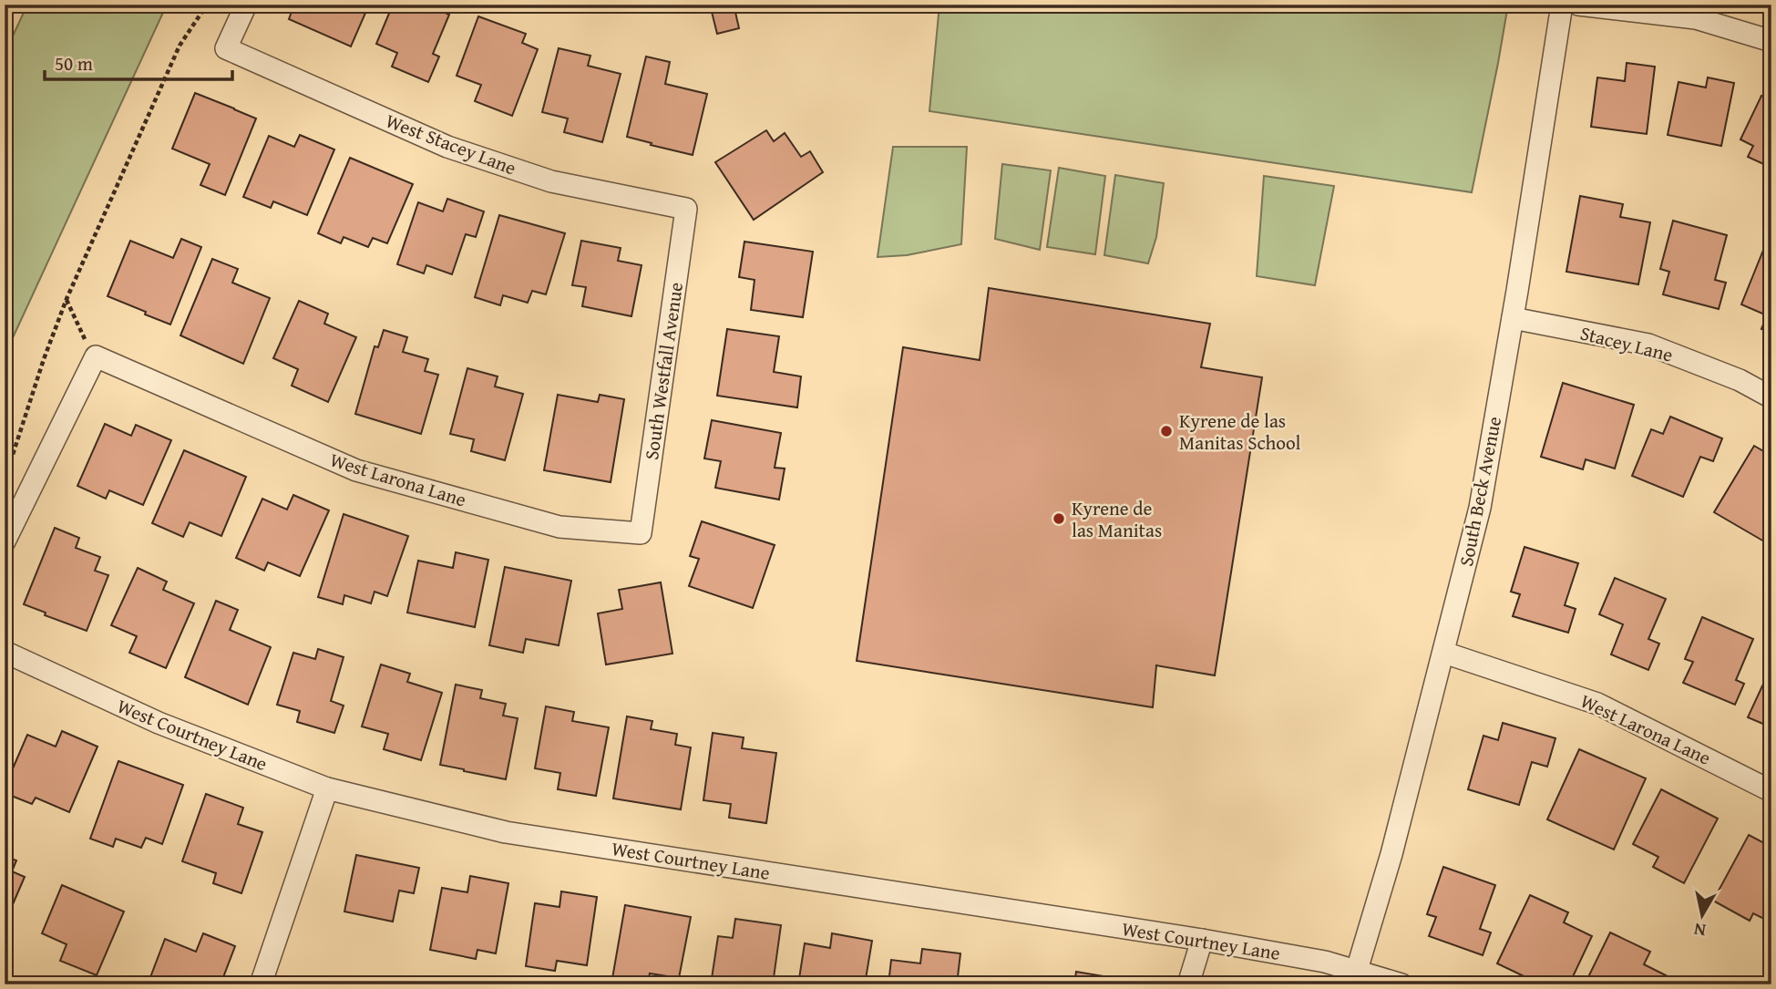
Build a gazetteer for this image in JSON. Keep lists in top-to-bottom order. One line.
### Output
{"streets":{"street":["West Stacey Lane","Stacey Lane","South Westfall Avenue","West Larona Lane","South Beck Avenue","West Courtney Lane"]},"crossings":[["West Stacey Lane","South Westfall Avenue"],["Stacey Lane","South Beck Avenue"],["South Westfall Avenue","West Larona Lane"],["West Larona Lane","South Beck Avenue"],["South Beck Avenue","West Courtney Lane"]],"places":["Kyrene de las Manitas School","Kyrene de las Manitas"],"scale_bar":"50 m","north":"bottom"}
